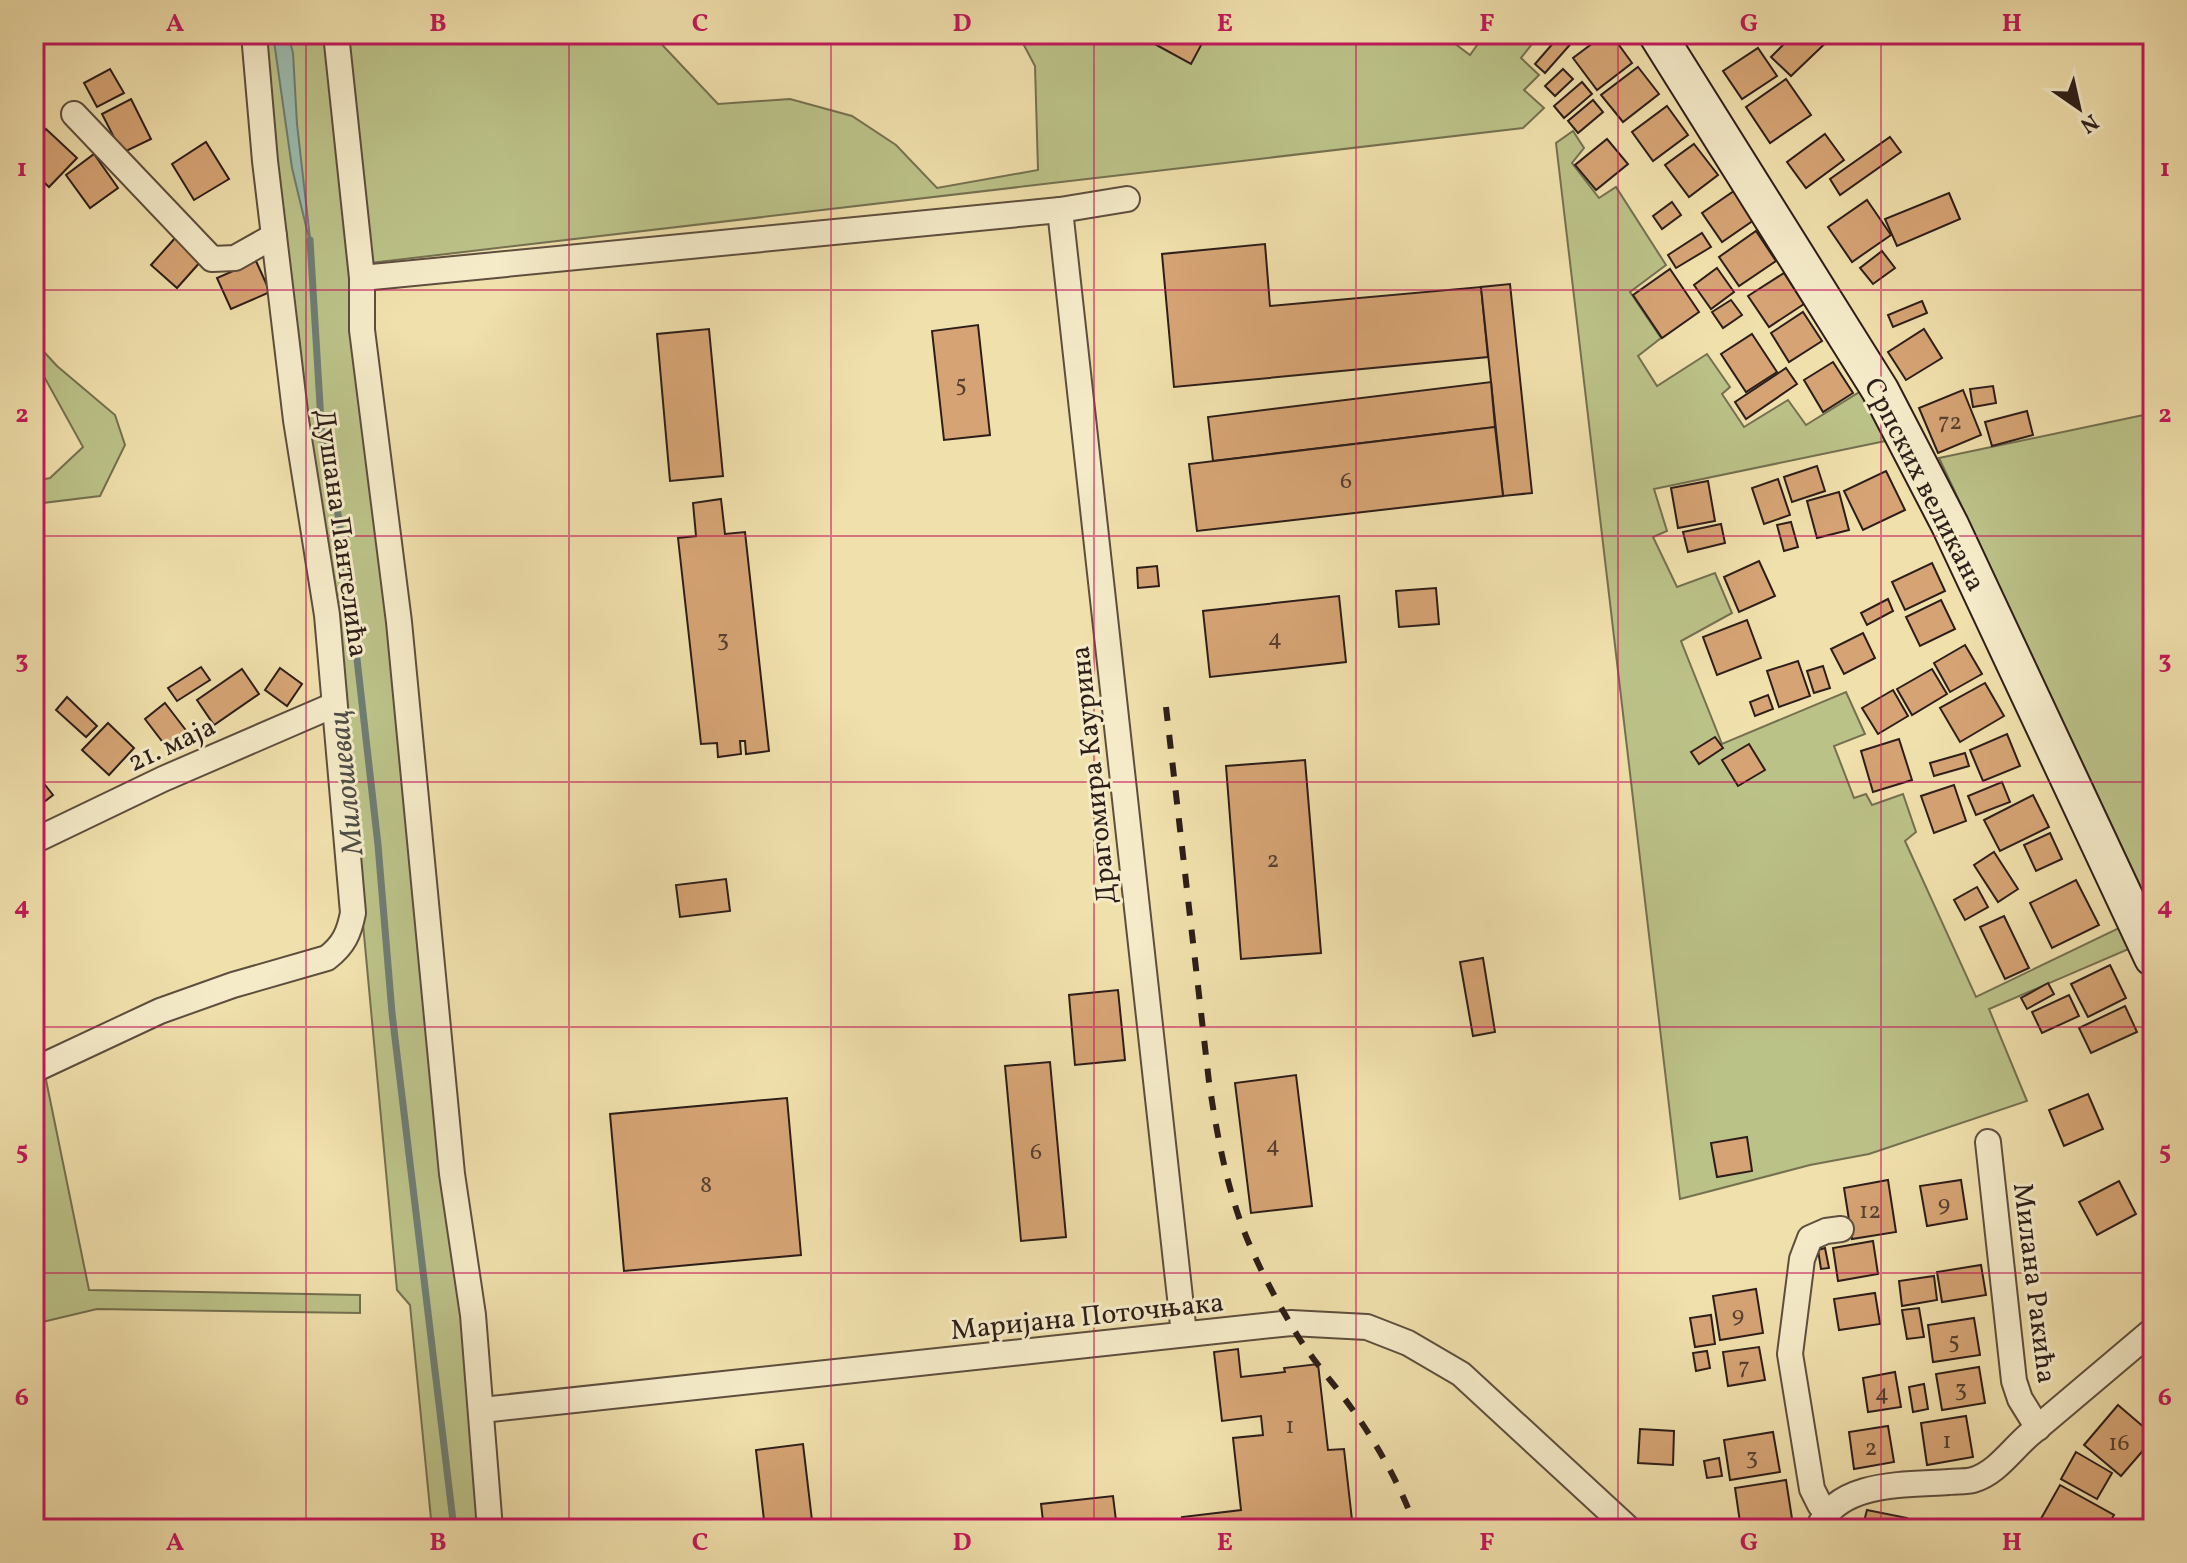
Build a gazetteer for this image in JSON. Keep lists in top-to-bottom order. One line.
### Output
{"streets":{"main road":["Српских великана"],"street":["Душана Пантелића","21. маја","Драгомира Каурина","Милана Ракића","Маријана Поточњака"]},"crossings":[["Душана Пантелића","21. маја"],["Драгомира Каурина","Маријана Поточњака"]],"water":["Милошевац"],"house_numbers":["5","72","6","4","3","2","4","6","8","9","12","9","5","7","3","4","1","1","16","2","3"],"north":"bottom right","grid":{"columns":["A","B","C","D","E","F","G","H"],"rows":["1","2","3","4","5","6"]}}
